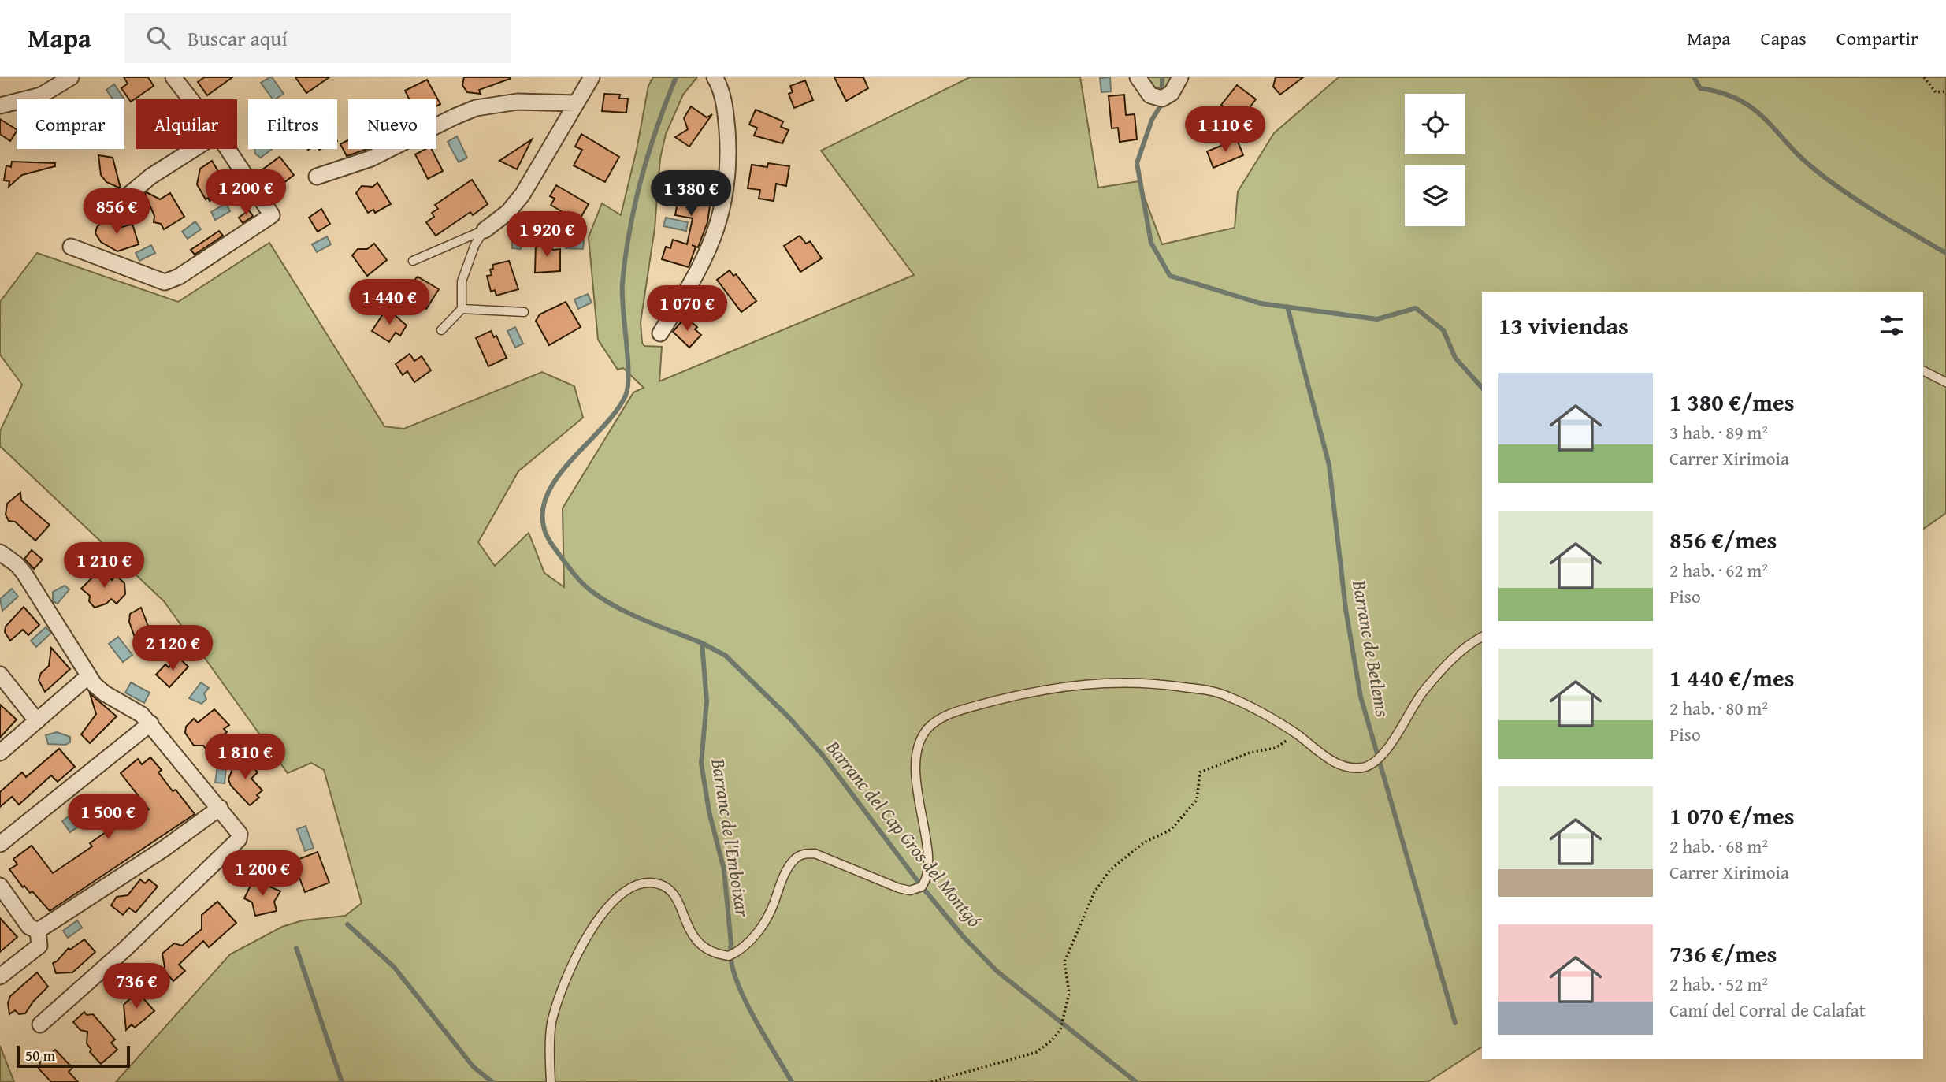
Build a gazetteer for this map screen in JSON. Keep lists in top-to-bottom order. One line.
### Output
{"water":["Barranc de Betlems","Barranc del Cap Gros del Montgó","Barranc de l'Emboixar"],"scale_bar":"50 m","page":{"header":"Mapa","search":"Buscar aquí","nav":["Mapa","Capas","Compartir"],"chip":["Comprar","Alquilar","Filtros","Nuevo"],"price":["1 110 €","1 200 €","1 380 €","856 €","1 920 €","1 440 €","1 070 €","1 210 €","2 120 €","1 810 €","1 500 €","1 200 €","736 €"],"heading":"13 viviendas","list":[{"name":"1 380 €/mes","note":"3 hab. · 89 m² · Carrer Xirimoia"},{"name":"856 €/mes","note":"2 hab. · 62 m² · Piso"},{"name":"1 440 €/mes","note":"2 hab. · 80 m² · Piso"},{"name":"1 070 €/mes","note":"2 hab. · 68 m² · Carrer Xirimoia"},{"name":"736 €/mes","note":"2 hab. · 52 m² · Camí del Corral de Calafat"}],"scale":"50 m"}}
